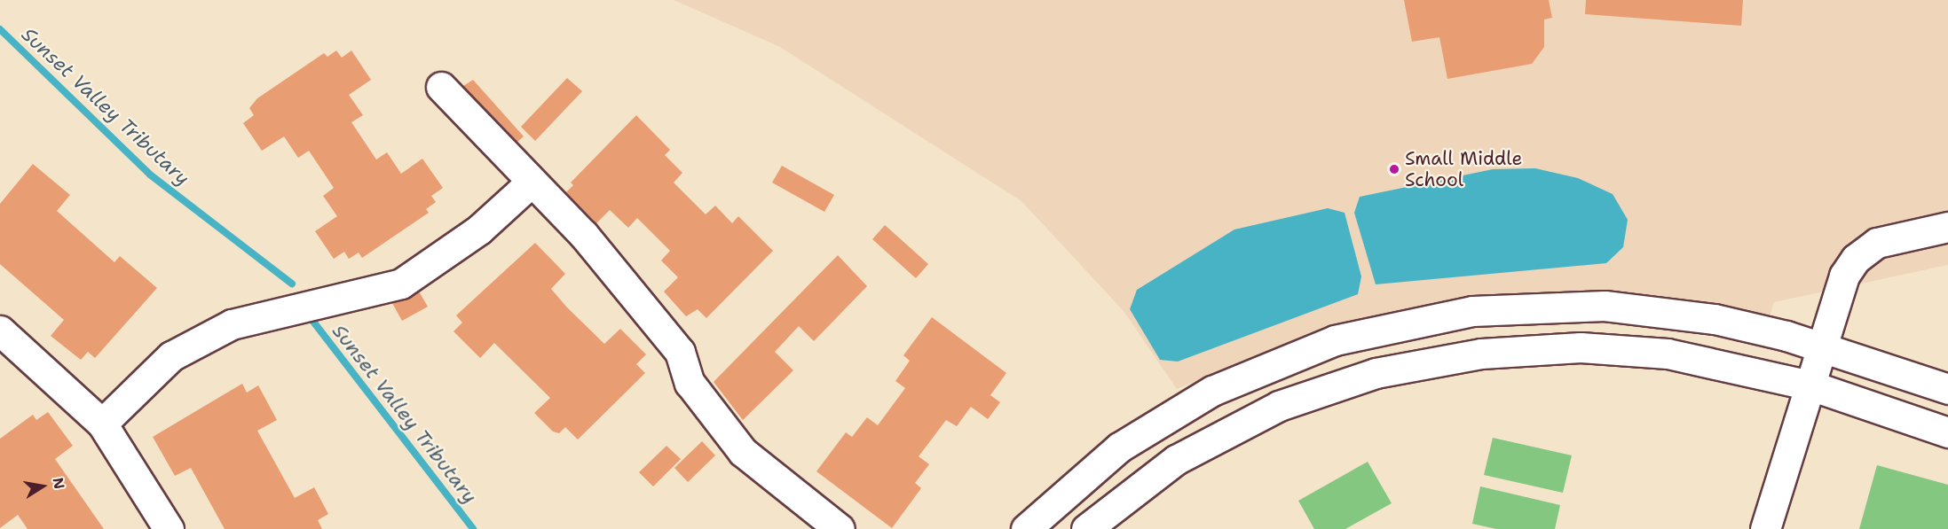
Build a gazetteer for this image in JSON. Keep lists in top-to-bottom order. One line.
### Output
{"water":["Sunset Valley Tributary"],"places":["Small Middle School"],"north":"right"}
